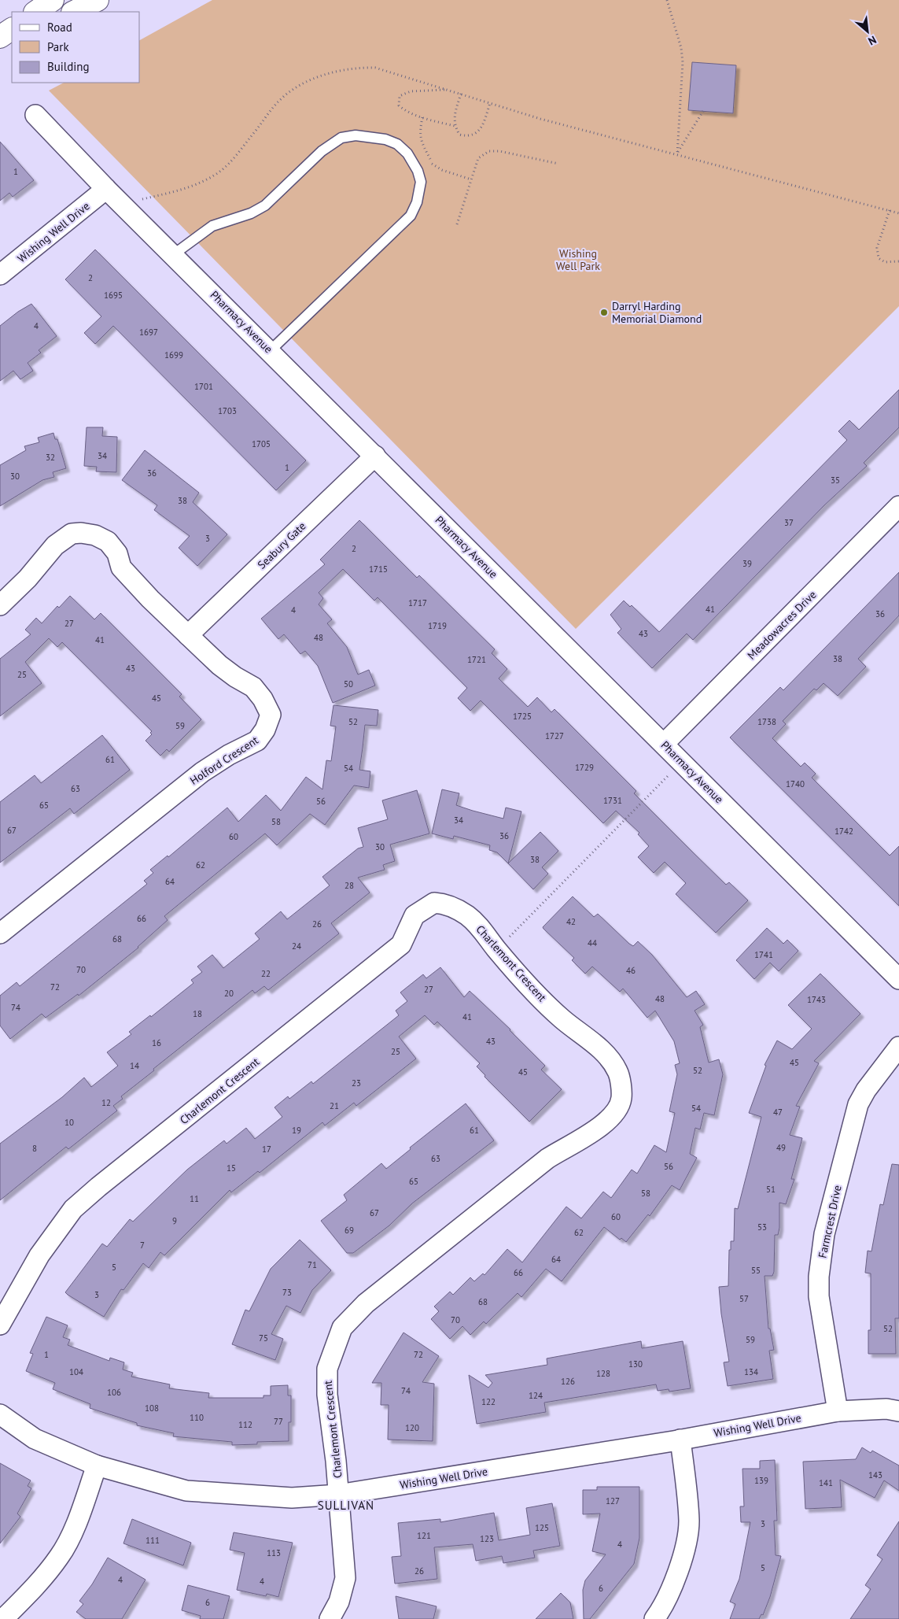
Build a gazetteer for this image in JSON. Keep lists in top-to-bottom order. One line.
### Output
{"streets":{"street":["Wishing Well Drive","Pharmacy Avenue","Seabury Gate","Meadowacres Drive","Holford Crescent","Charlemont Crescent","Farmcrest Drive"]},"crossings":[["Wishing Well Drive","Pharmacy Avenue"],["Wishing Well Drive","Charlemont Crescent"],["Wishing Well Drive","Farmcrest Drive"],["Pharmacy Avenue","Seabury Gate"],["Pharmacy Avenue","Meadowacres Drive"],["Seabury Gate","Holford Crescent"]],"districts":["SULLIVAN"],"parks":["Wishing Well Park"],"places":["Darryl Harding Memorial Diamond"],"house_numbers":["1","2","1695","4","1697","1699","1701","1703","1705","34","32","1","36","30","35","38","37","3","2","39","1715","1717","41","4","36","27","1719","43","48","41","38","1721","43","25","50","45","1725","52","1738","59","1727","61","1729","54","1740","63","1731","56","65","34","58","67","1742","36","60","30","38","62","64","28","66","42","26","68","44","24","1741","70","46","22","72","27","20","48","1743","74","18","41","43","16","25","45","14","52","45","23","12","21","54","47","10","19","61","49","8","17","63","56","15","65","51","58","11","67","60","9","53","69","62","7","64","71","5","55","66","73","3","57","68","70","52","75","59","1","72","130","104","134","128","126","74","106","124","122","108","110","77","112","120","143","139","141","127","3","125","121","123","111","4","113","5","26","4","4","6","6"],"legend":["Road","Park","Building"],"north":"bottom right"}
